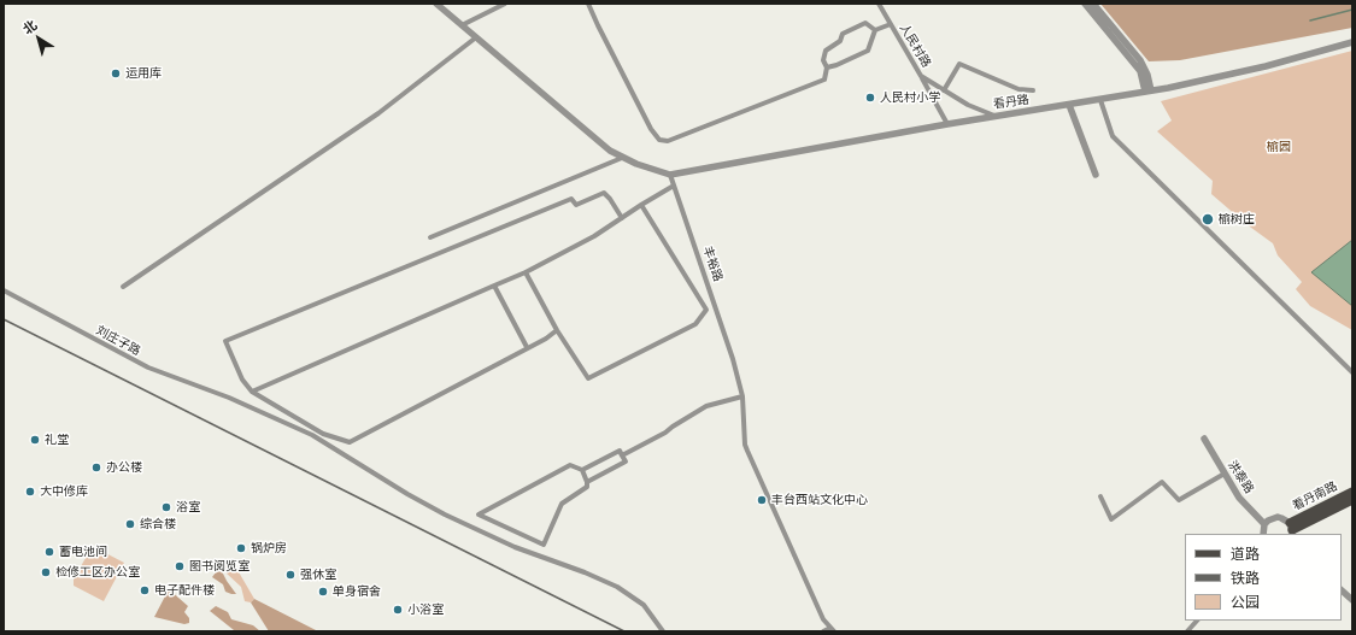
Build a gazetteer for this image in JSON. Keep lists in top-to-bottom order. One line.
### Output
{"streets":{"main road":["看丹南路"],"street":["人民村路","看丹路","丰裕路","刘庄子路","洪泰路"]},"crossings":[["人民村路","看丹路"],["看丹路","丰裕路"]],"parks":["榆园"],"places":["运用库","人民村小学","榆树庄","礼堂","办公楼","大中修库","丰台西站文化中心","浴室","综合楼","锅炉房","蓄电池间","图书阅览室","检修工区办公室","强休室","电子配件楼","单身宿舍","小浴室"],"legend":["道路","铁路","公园"],"north":"top left"}
